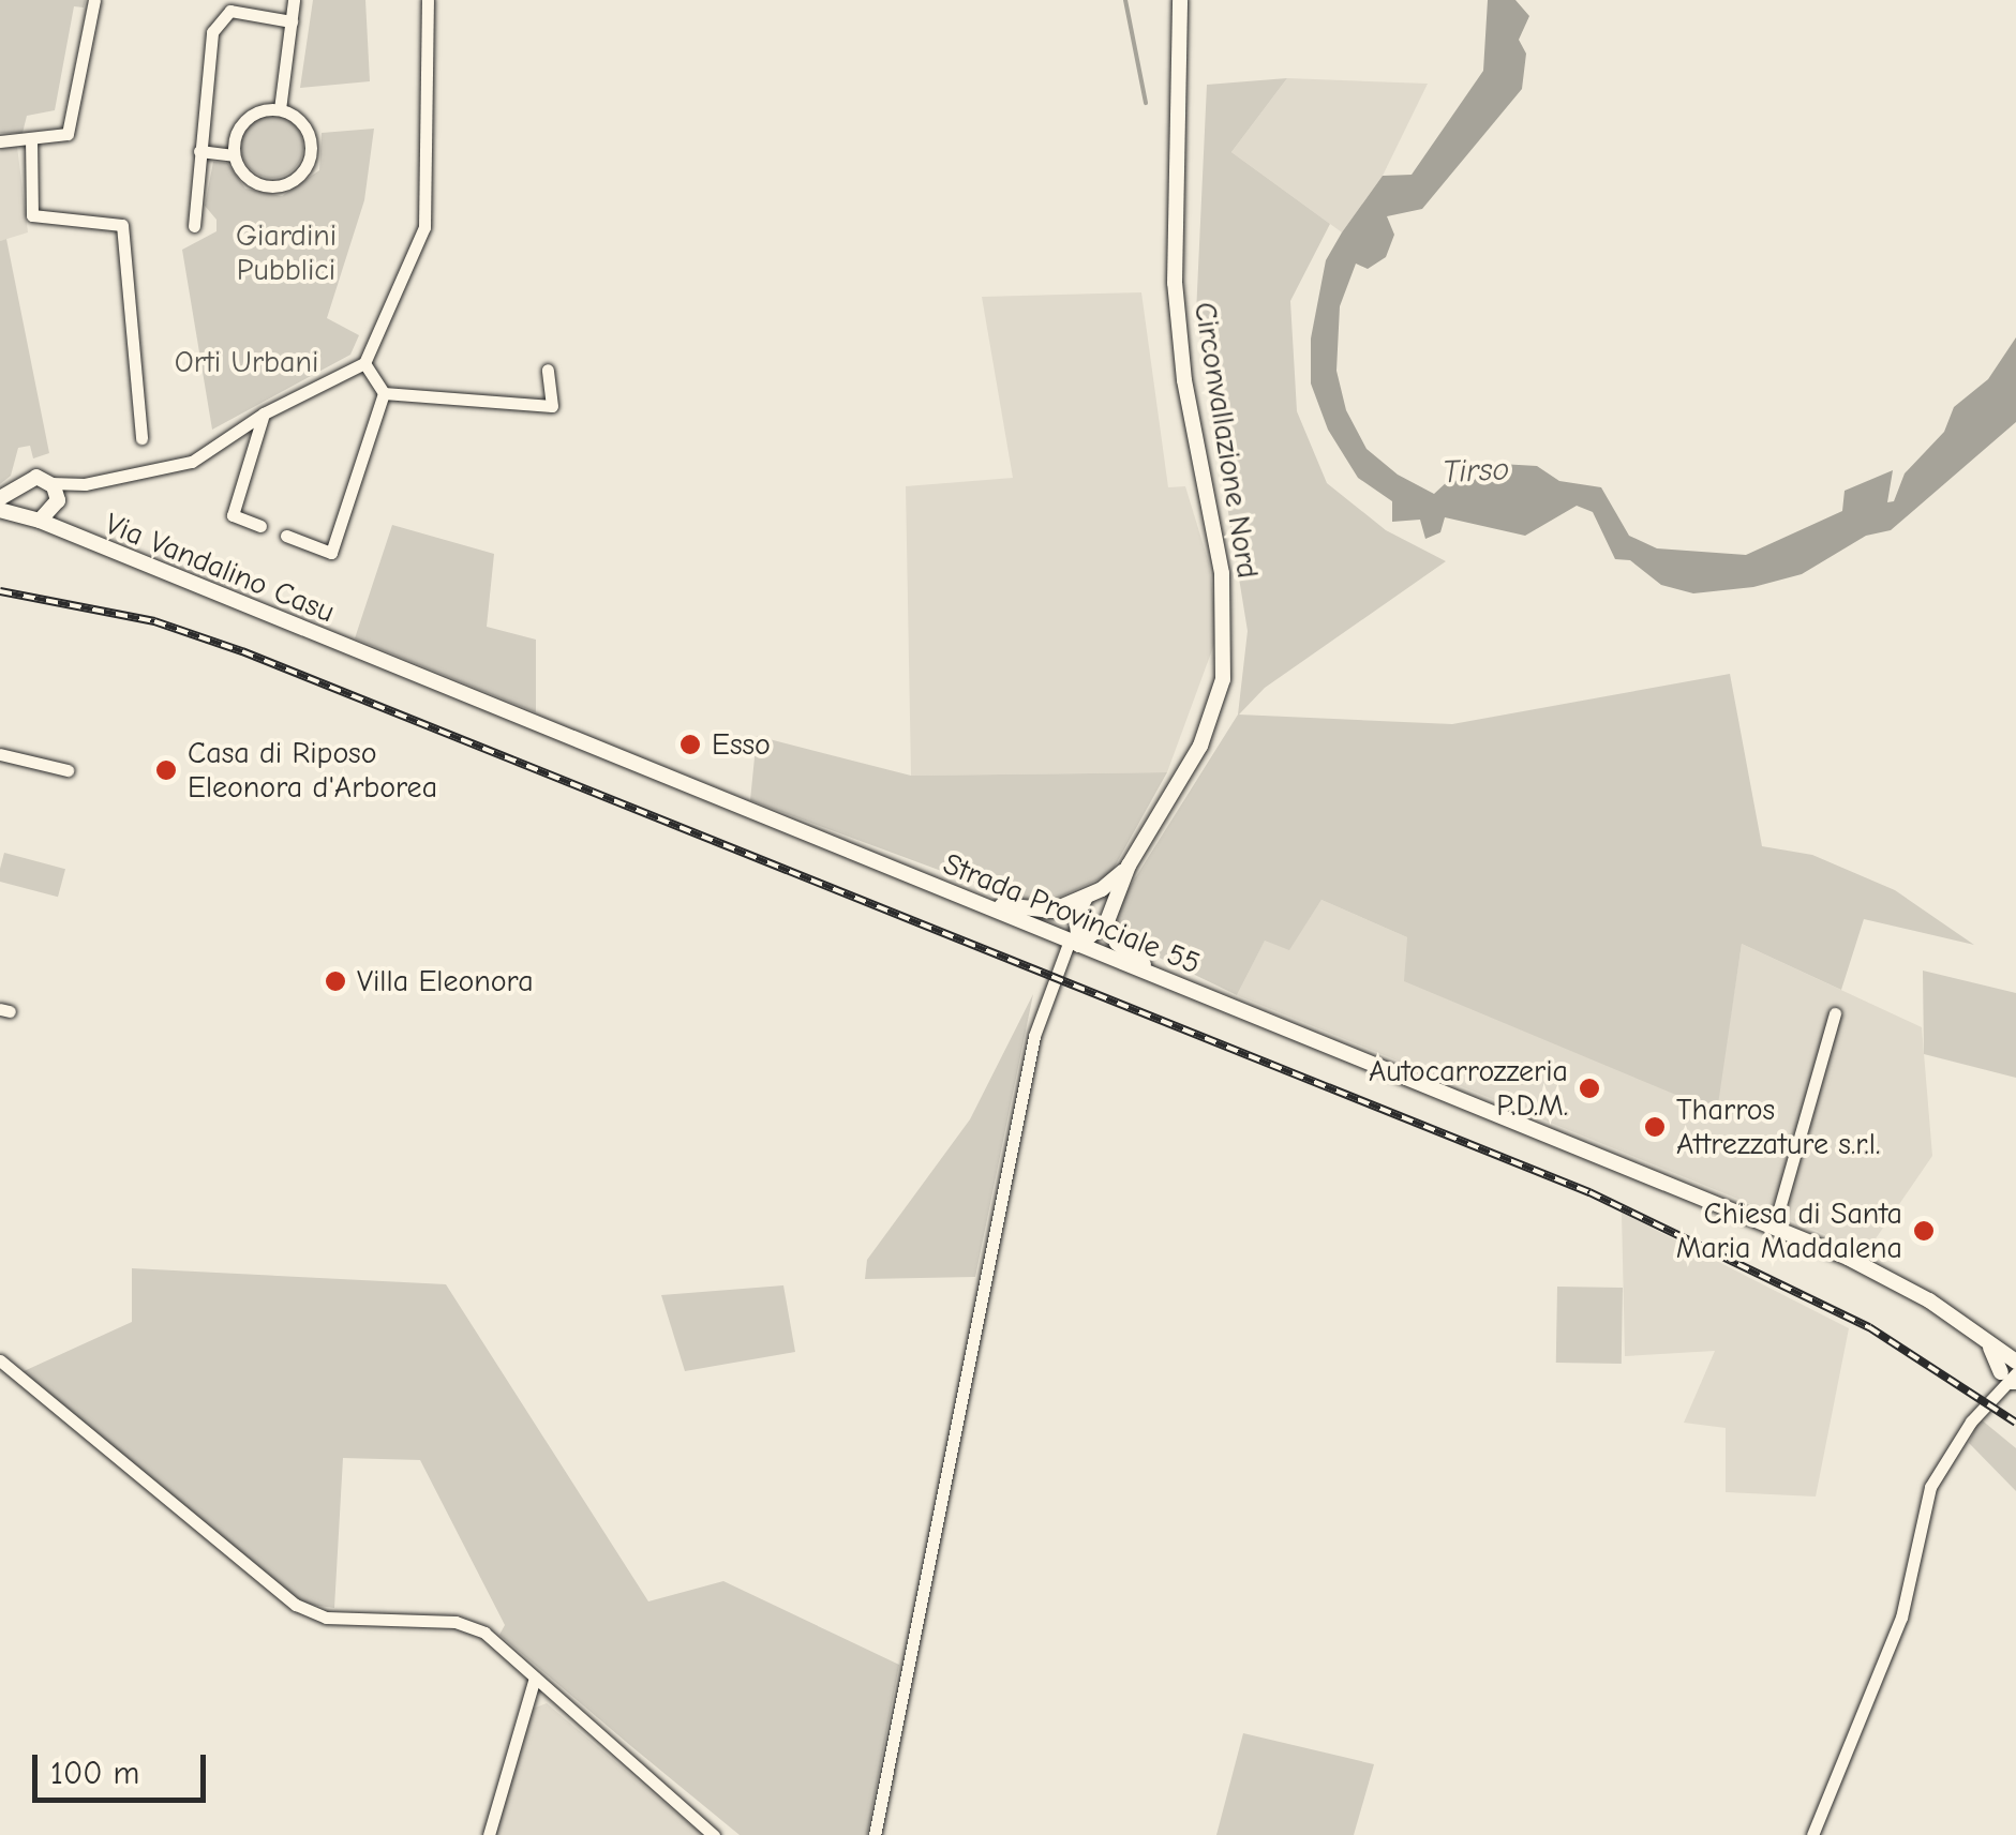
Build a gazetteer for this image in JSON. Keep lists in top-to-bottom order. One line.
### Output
{"streets":{"main road":["Circonvallazione Nord","Via Vandalino Casu","Strada Provinciale 55"]},"crossings":[["Circonvallazione Nord","Strada Provinciale 55"],["Via Vandalino Casu","Strada Provinciale 55"]],"water":["Tirso"],"parks":["Giardini Pubblici","Orti Urbani"],"places":["Esso","Casa di Riposo Eleonora d'Arborea","Villa Eleonora","Autocarrozzeria P.D.M.","Tharros Attrezzature s.r.l.","Chiesa di Santa Maria Maddalena"],"scale_bar":"100 m"}
